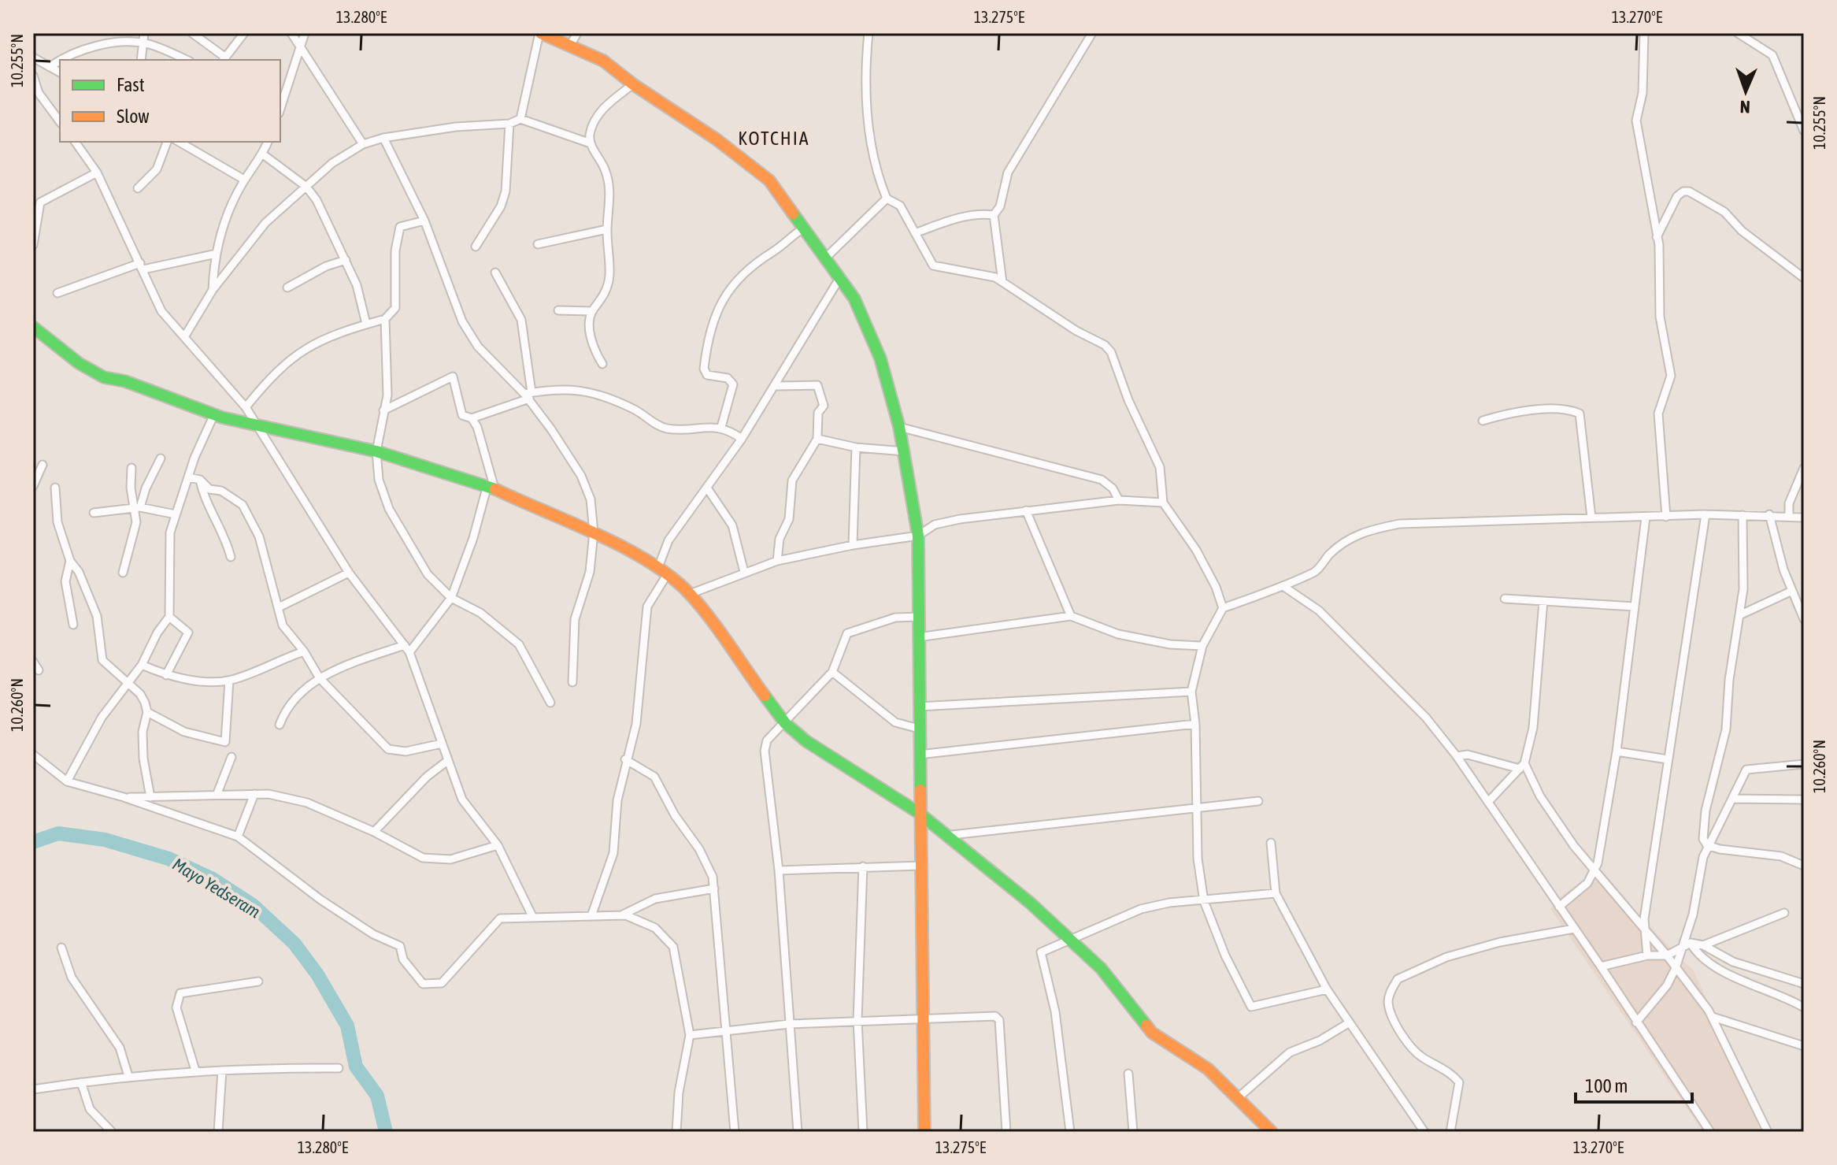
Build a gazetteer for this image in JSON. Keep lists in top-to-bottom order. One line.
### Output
{"districts":["KOTCHIA"],"water":["Mayo Yedseram"],"legend":["Fast","Slow"],"scale_bar":"100 m","north":"bottom","coordinates":["13.280°E","13.275°E","13.270°E","10.255°N","10.260°N"]}
